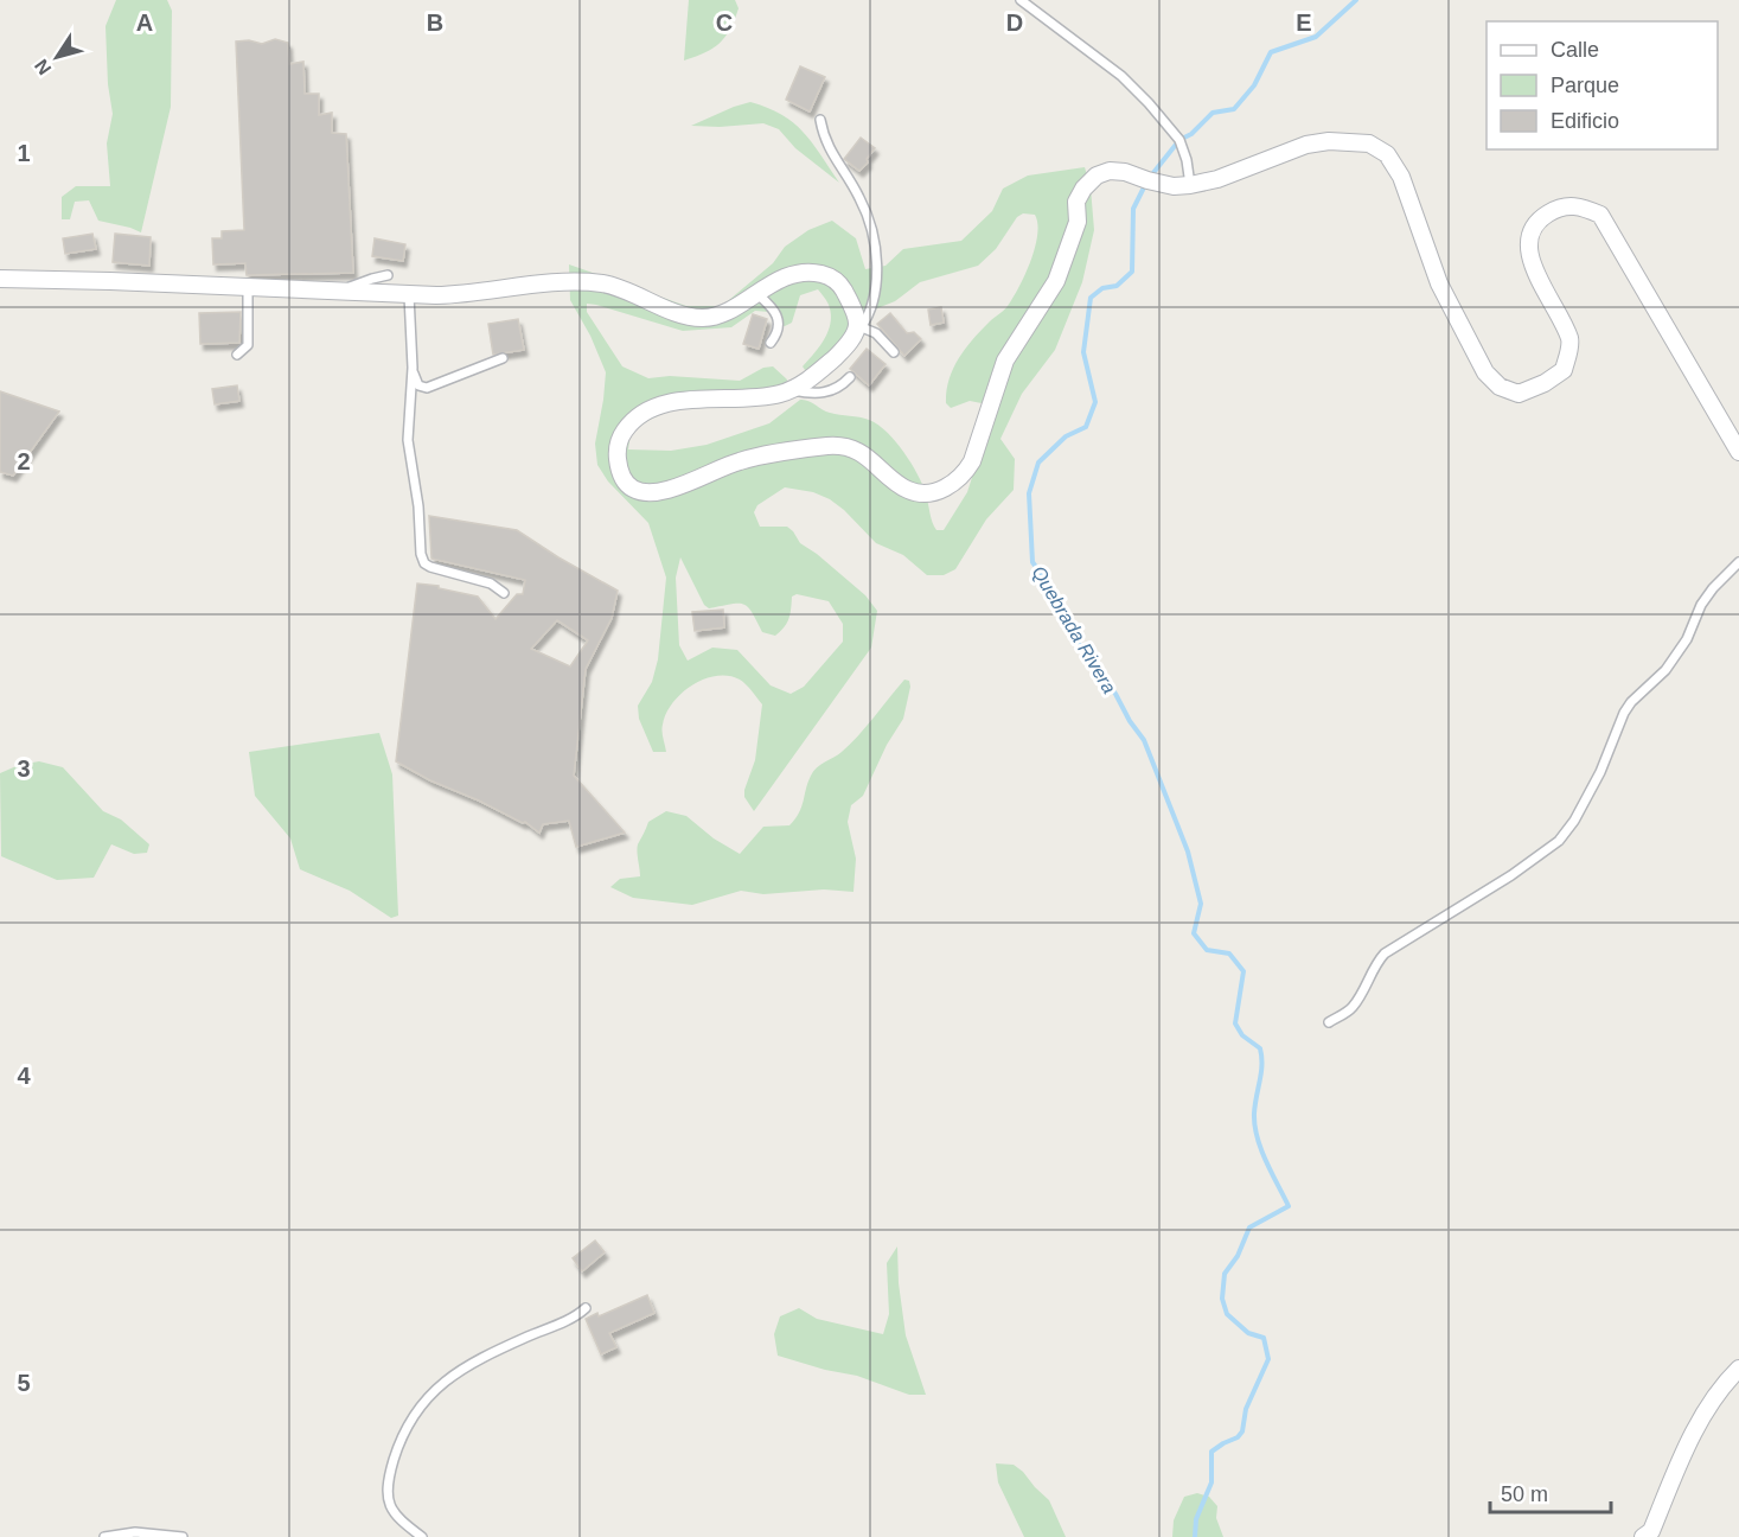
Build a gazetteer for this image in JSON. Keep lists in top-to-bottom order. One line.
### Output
{"water":["Quebrada Rivera"],"legend":["Calle","Parque","Edificio"],"scale_bar":"50 m","north":"bottom left","grid":{"columns":["A","B","C","D","E"],"rows":["1","2","3","4","5"]}}
